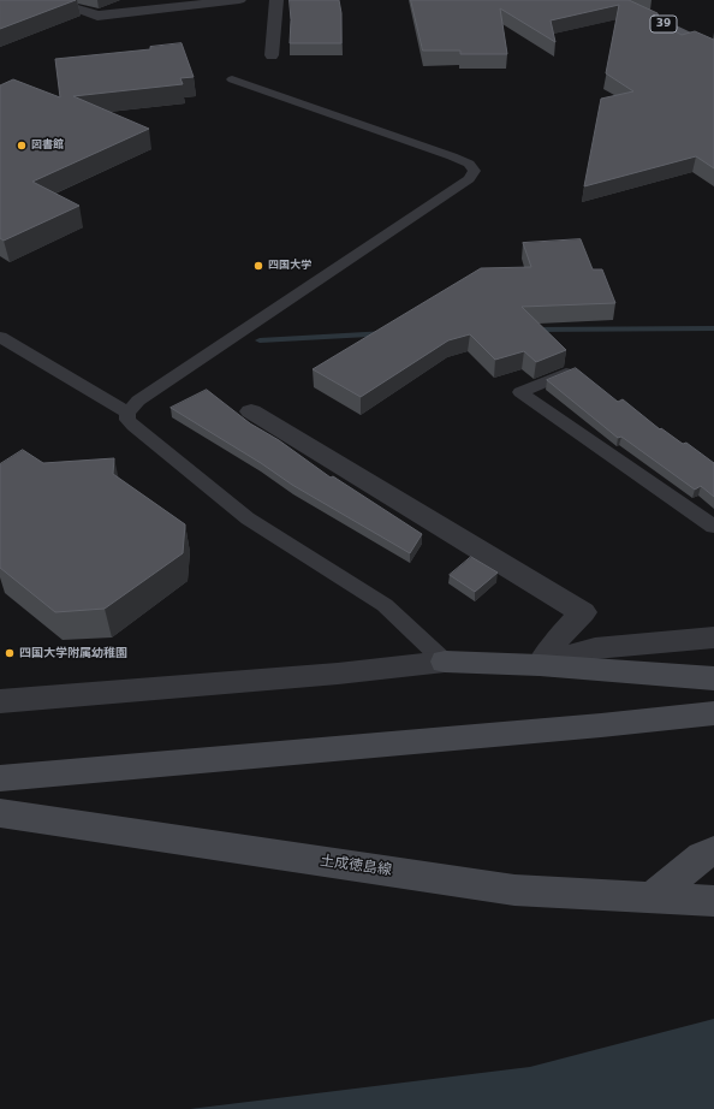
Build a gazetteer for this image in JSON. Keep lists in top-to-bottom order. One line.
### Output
{"streets":{"main road":["39","土成徳島線"]},"places":["図書館","四国大学","四国大学附属幼稚園"]}
